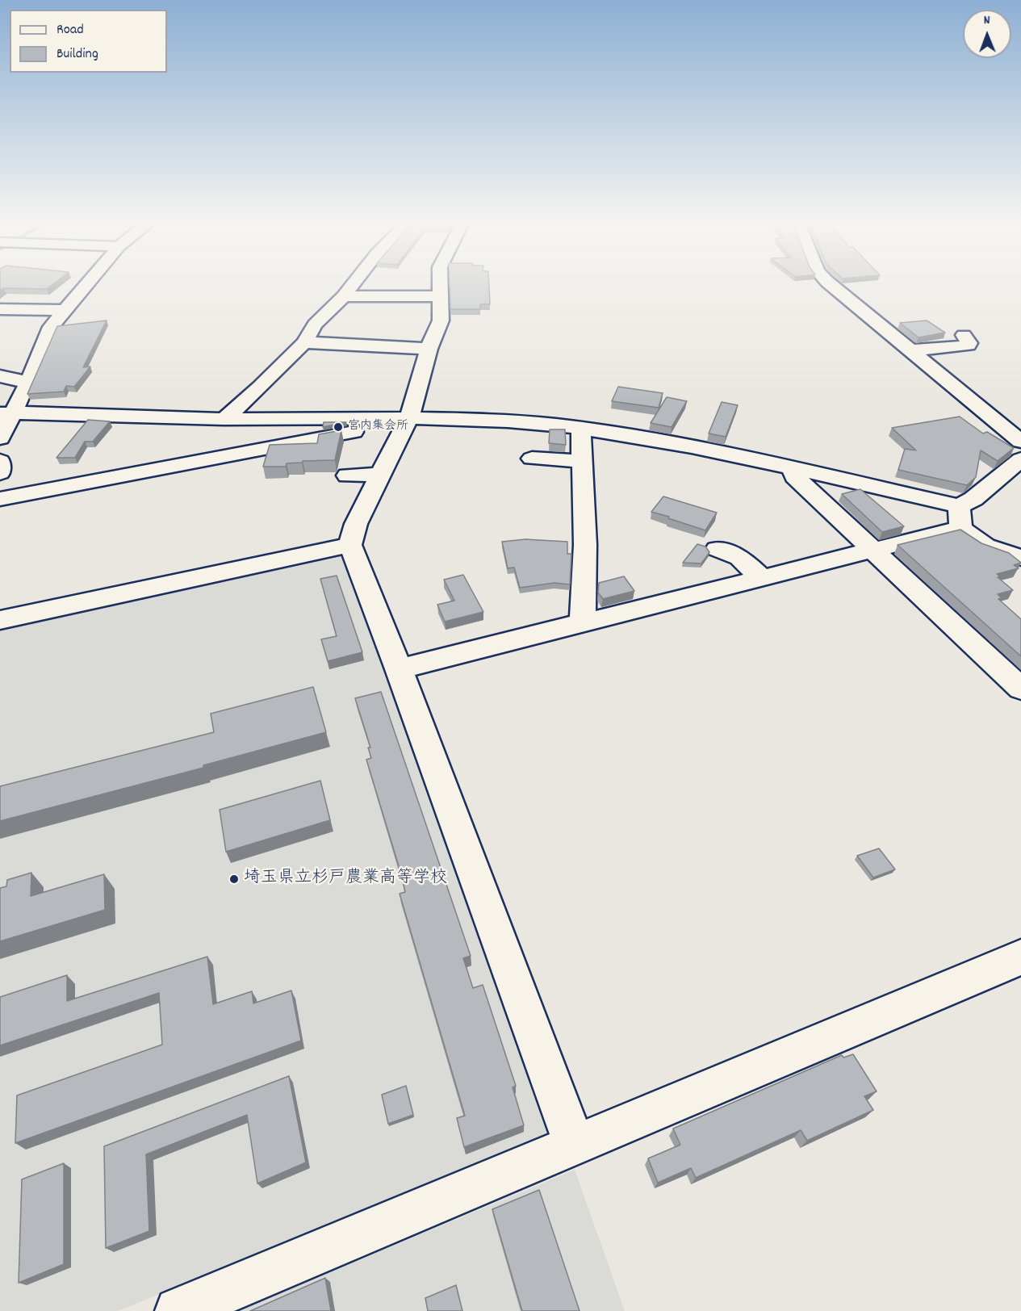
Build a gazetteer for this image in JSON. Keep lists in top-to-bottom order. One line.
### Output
{"places":["宮内集会所","埼玉県立杉戸農業高等学校"],"legend":["Road","Building"],"north":"top"}
